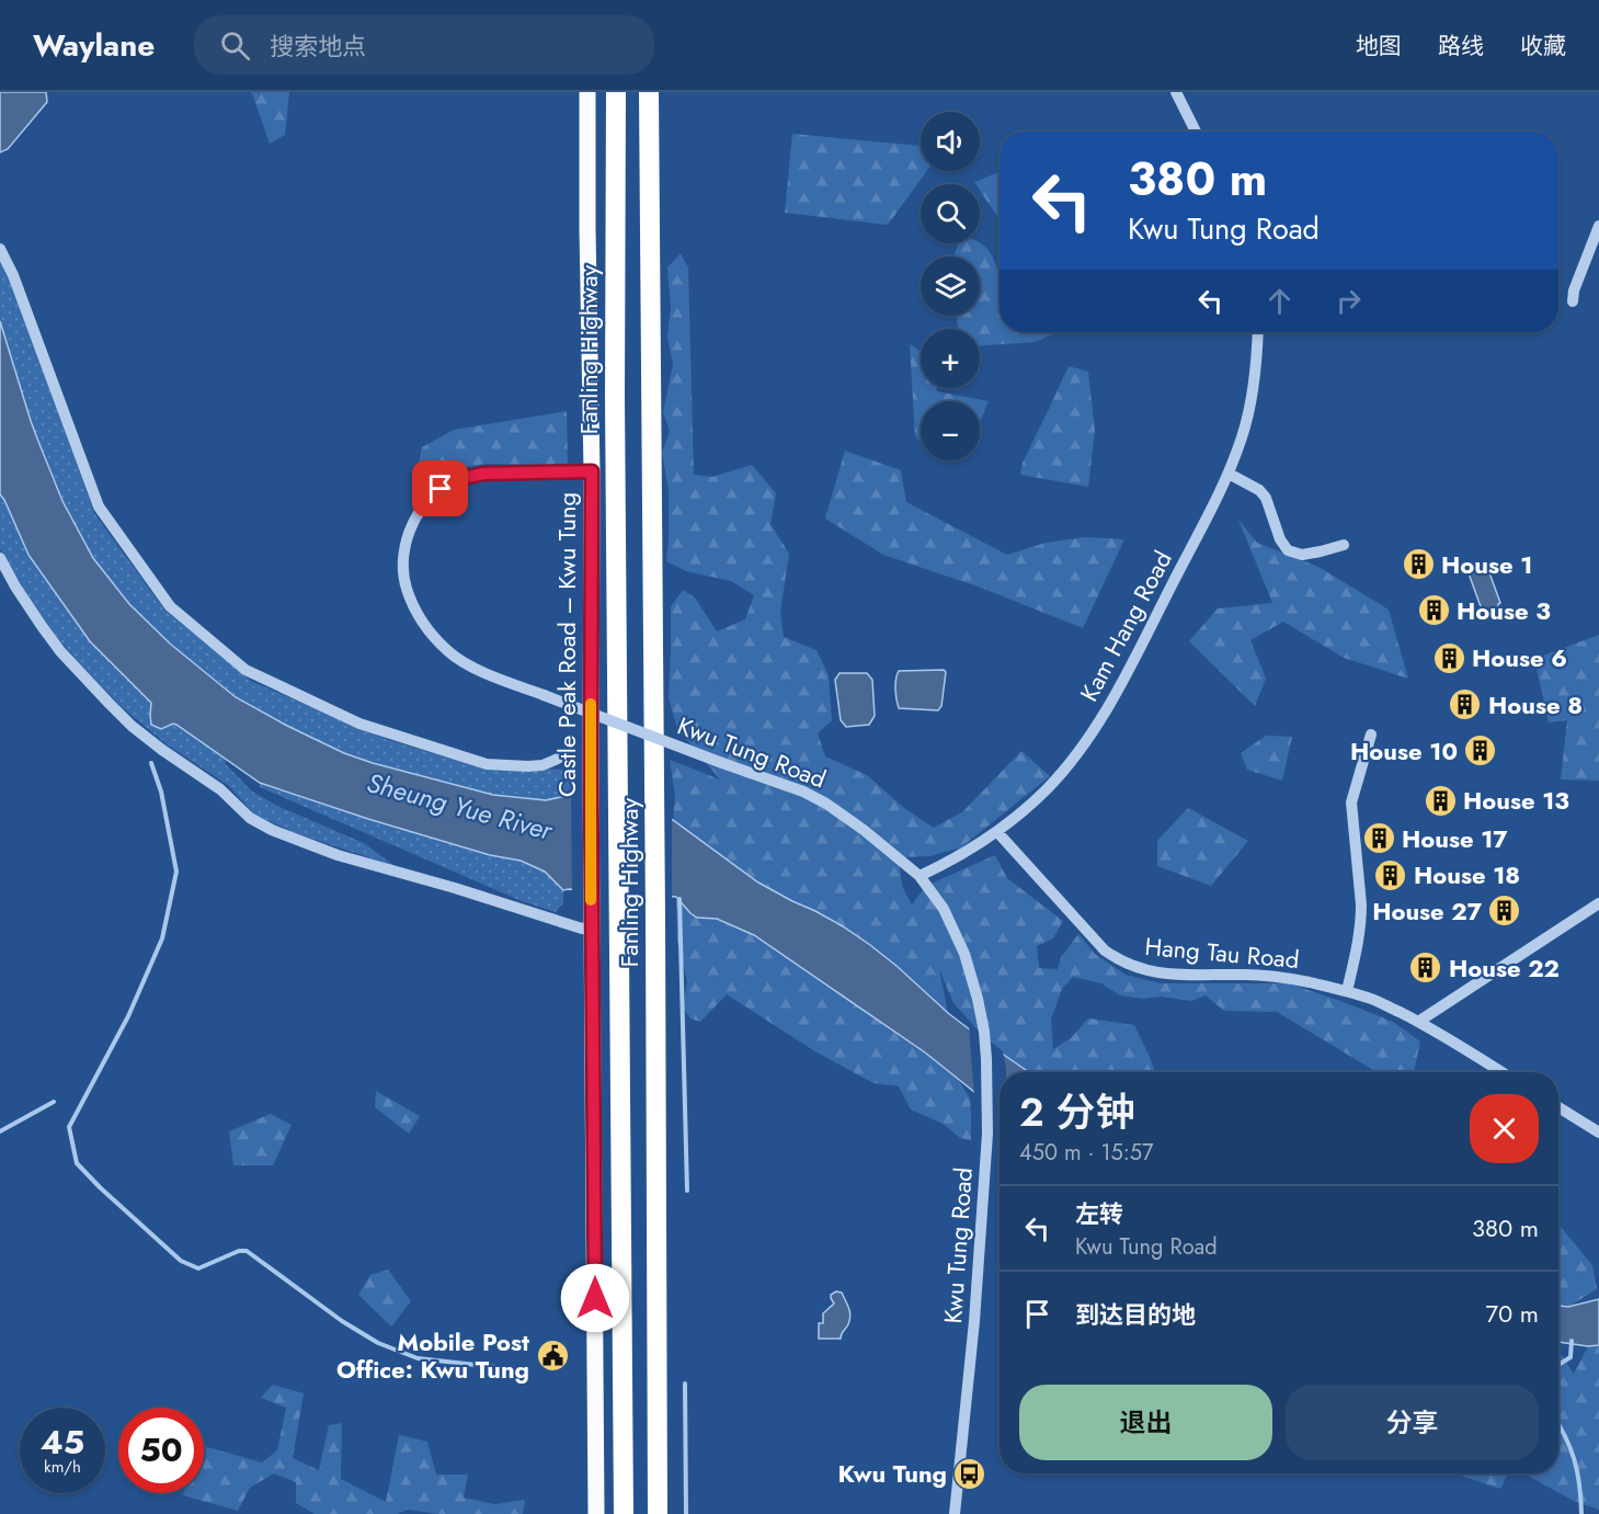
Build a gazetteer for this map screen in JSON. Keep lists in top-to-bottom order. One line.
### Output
{"streets":{"highway":["Fanling Highway"],"main road":["Castle Peak Road – Kwu Tung"],"street":["Kam Hang Road","Kwu Tung Road","Hang Tau Road"]},"crossings":[["Kam Hang Road","Kwu Tung Road"],["Kam Hang Road","Hang Tau Road"],["Castle Peak Road – Kwu Tung","Kwu Tung Road"]],"water":["Sheung Yue River"],"places":{"building":["House 1","House 3","House 6","House 8","House 10","House 13","House 17","House 18","House 27","House 22"],"public building":["Mobile Post Office: Kwu Tung"],"bus stop":["Kwu Tung"]},"page":{"header":"Waylane","search":"搜索地点","nav":["地图","路线","收藏"],"map_buttons":["+","−"],"turn":["380 m","Kwu Tung Road"],"heading":["2 分钟","450 m · 15:57"],"list":[{"name":"左转","note":"Kwu Tung Road","value":"380 m"},{"name":"到达目的地","value":"70 m"}],"buttons":["退出","分享"],"speed":"45 km/h","limit":"50"}}
